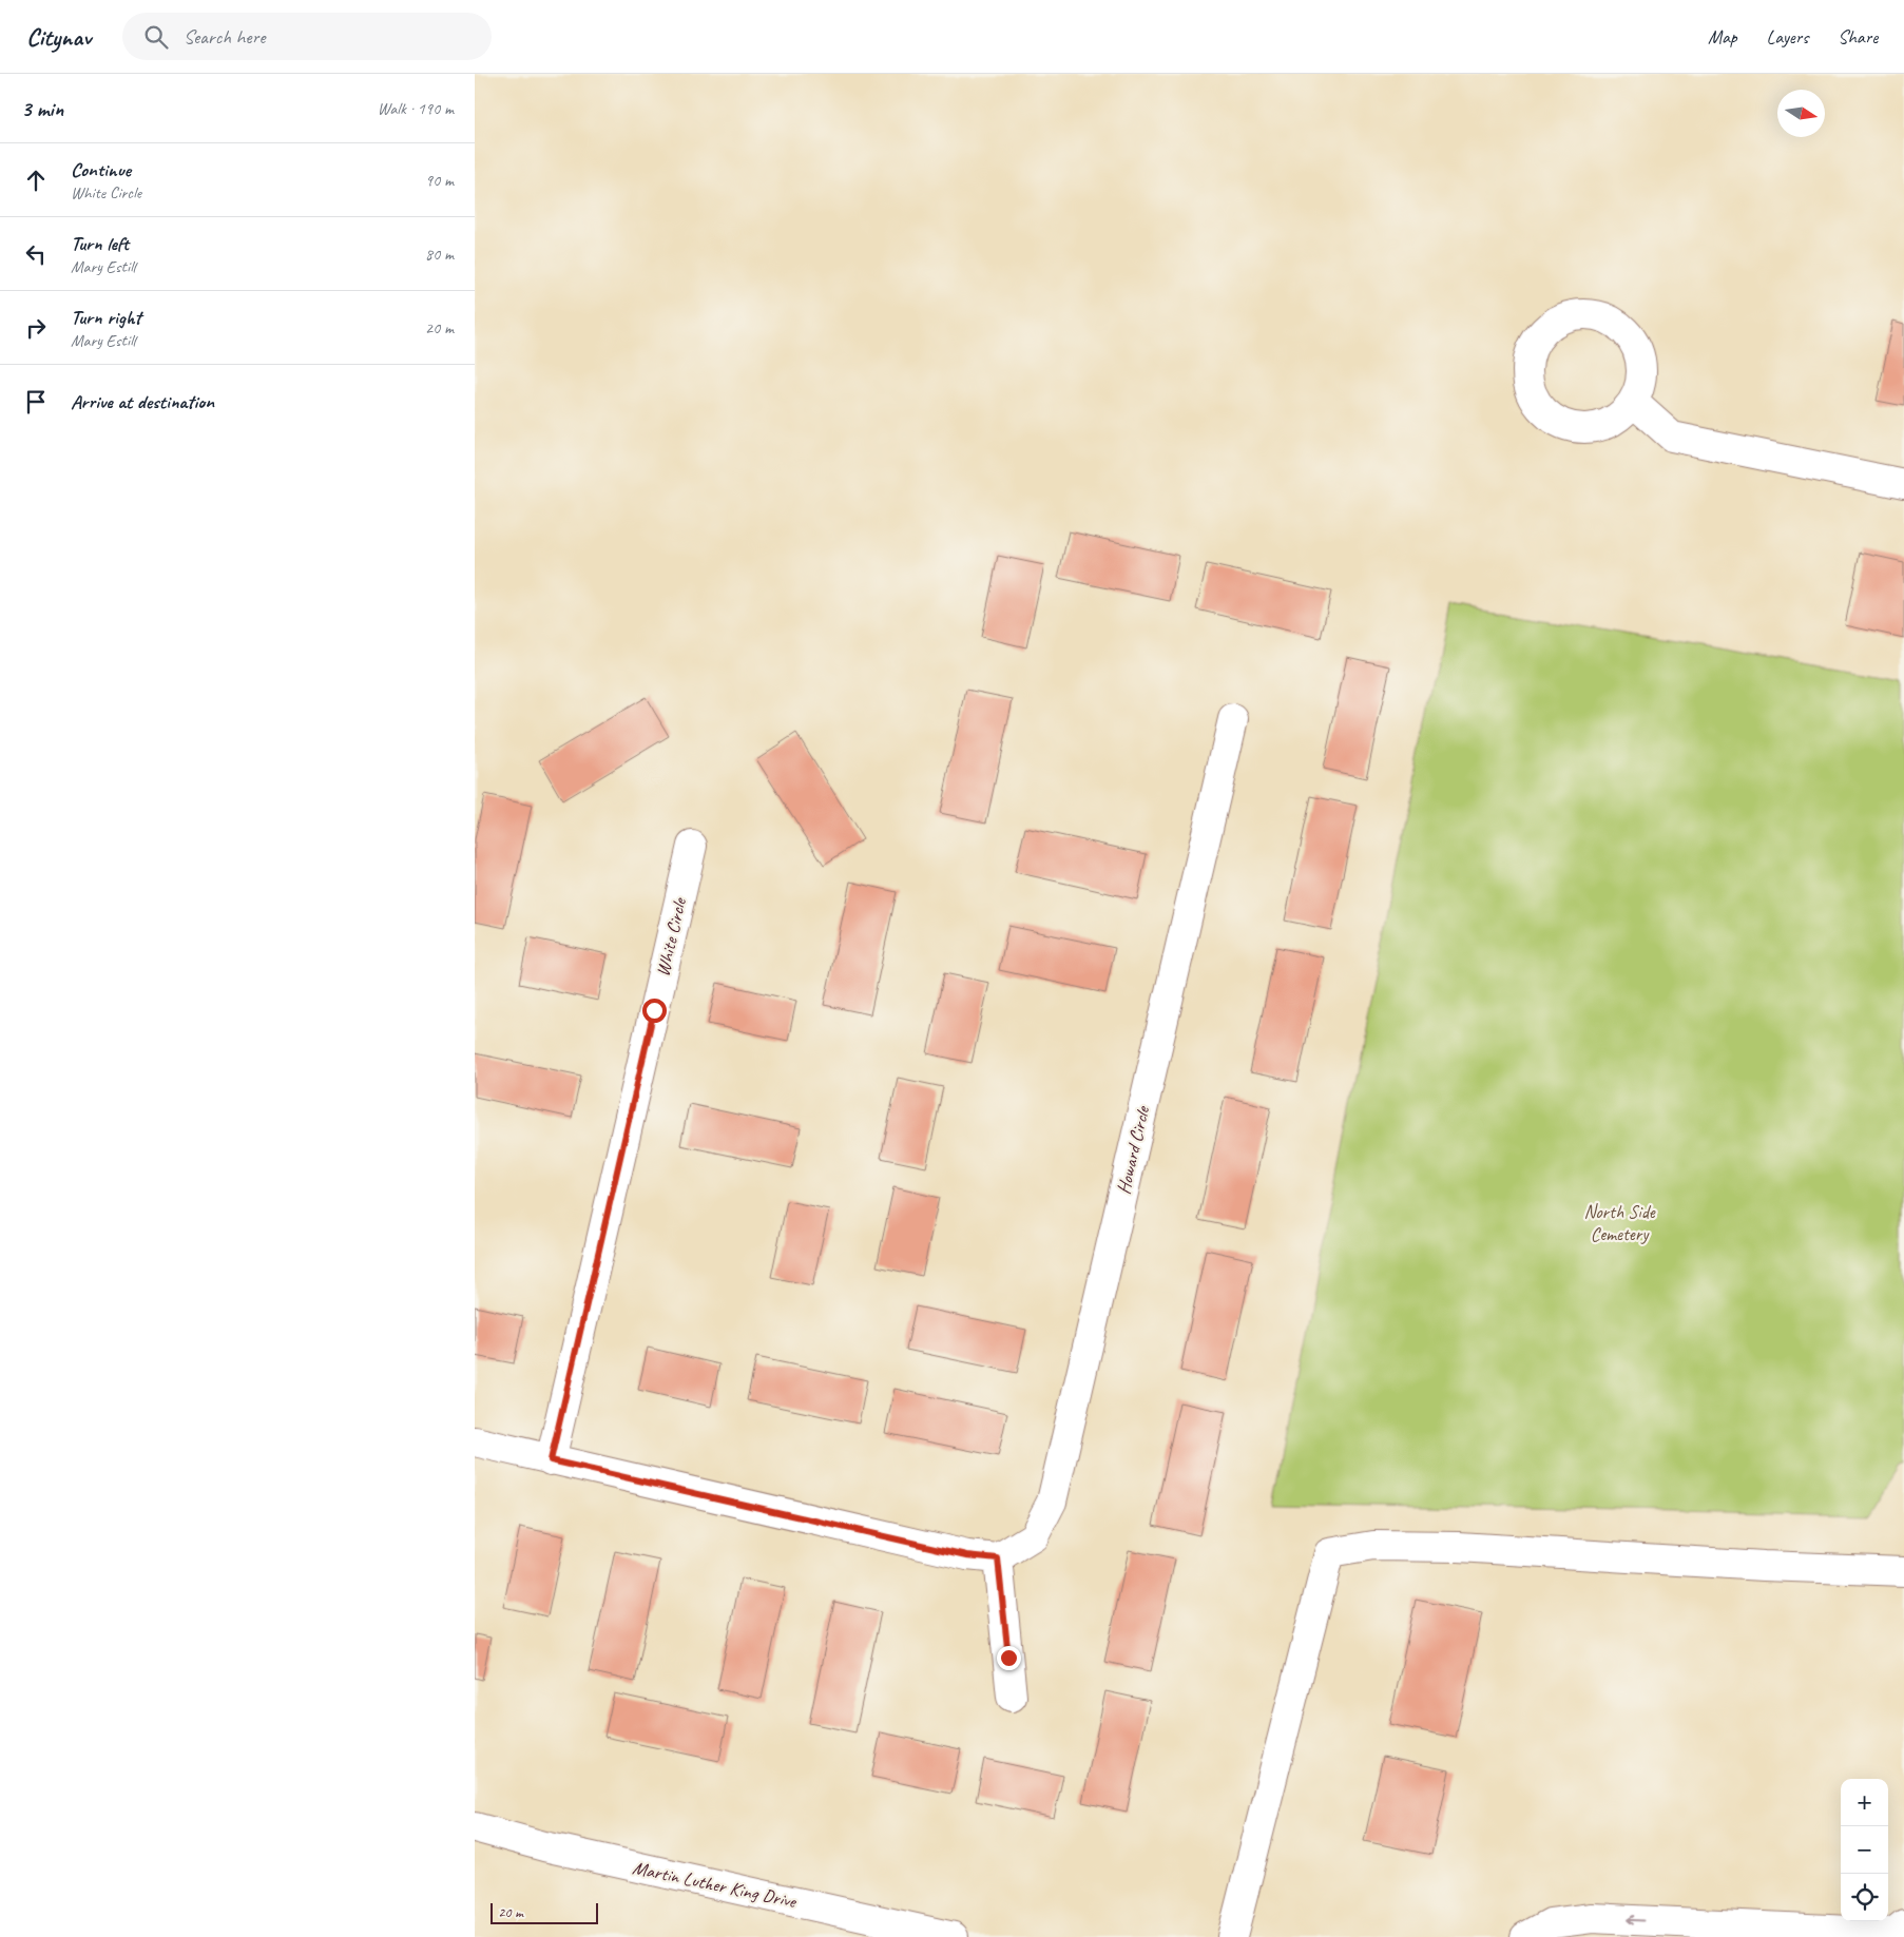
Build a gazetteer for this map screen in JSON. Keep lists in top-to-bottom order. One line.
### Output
{"streets":{"street":["White Circle","Howard Circle","Martin Luther King Drive"]},"parks":["North Side Cemetery"],"scale_bar":"20 m","north":"right","page":{"header":"Citynav","search":"Search here","nav":["Map","Layers","Share"],"heading":["3 min","Walk · 190 m"],"list":[["Continue","White Circle","90 m"],["Turn left","Mary Estill","80 m"],["Turn right","Mary Estill","20 m"],"Arrive at destination"],"map_buttons":["+","−"],"scale":"20 m"}}
